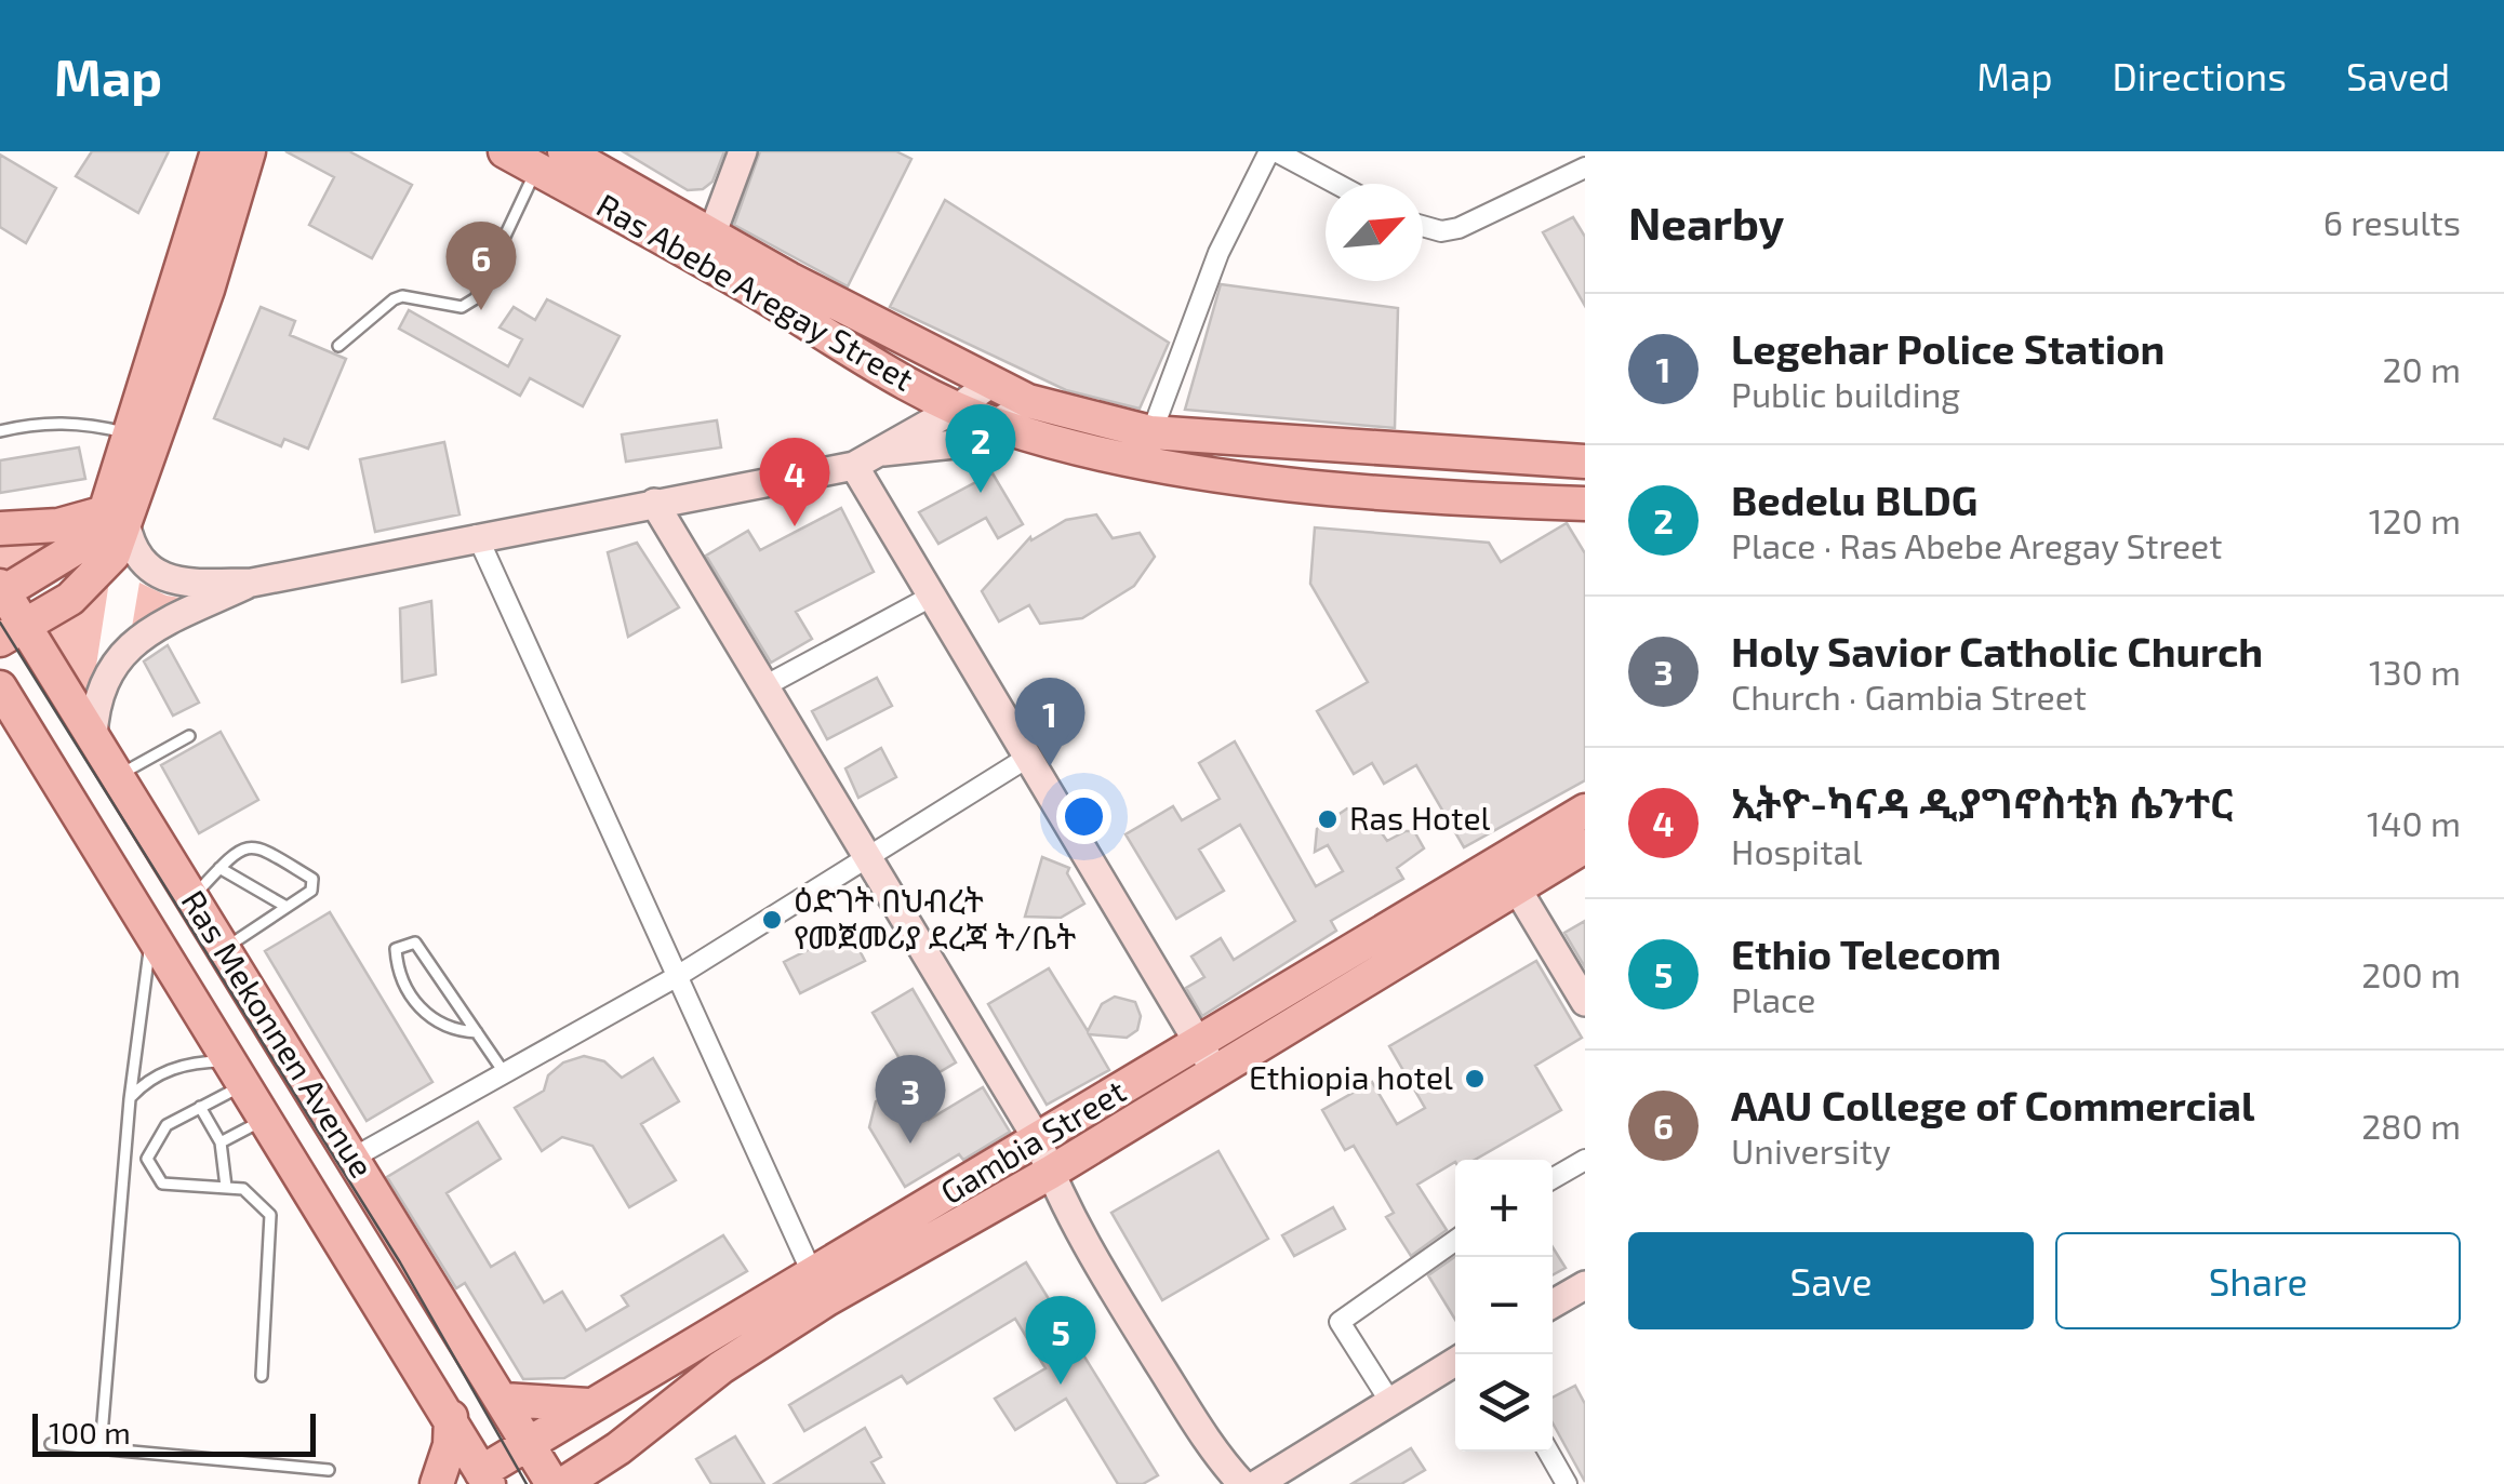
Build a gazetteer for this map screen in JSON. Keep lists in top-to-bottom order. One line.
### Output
{"streets":{"main road":["Ras Abebe Aregay Street","Ras Mekonnen Avenue","Gambia Street"]},"crossings":[["Ras Mekonnen Avenue","Gambia Street"]],"places":["Ras Hotel","ዕድገት በህብረት የመጀመሪያ ደረጃ ት/ቤት","Ethiopia hotel"],"scale_bar":"100 m","north":"top right","page":{"header":"Map","nav":["Map","Directions","Saved"],"heading":["Nearby","6 results"],"pins":["6","2","4","1","3","5"],"list":[{"mark":"1","name":"Legehar Police Station","note":"Public building","value":"20 m"},{"mark":"2","name":"Bedelu BLDG","note":"Place · Ras Abebe Aregay Street","value":"120 m"},{"mark":"3","name":"Holy Savior Catholic Church","note":"Church · Gambia Street","value":"130 m"},{"mark":"4","name":"ኢትዮ-ካናዳ ዲያግኖስቲክ ሴንተር","note":"Hospital","value":"140 m"},{"mark":"5","name":"Ethio Telecom","note":"Place","value":"200 m"},{"mark":"6","name":"AAU College of Commercial","note":"University","value":"280 m"}],"map_buttons":["+","−"],"buttons":["Save","Share"],"scale":"100 m"}}
